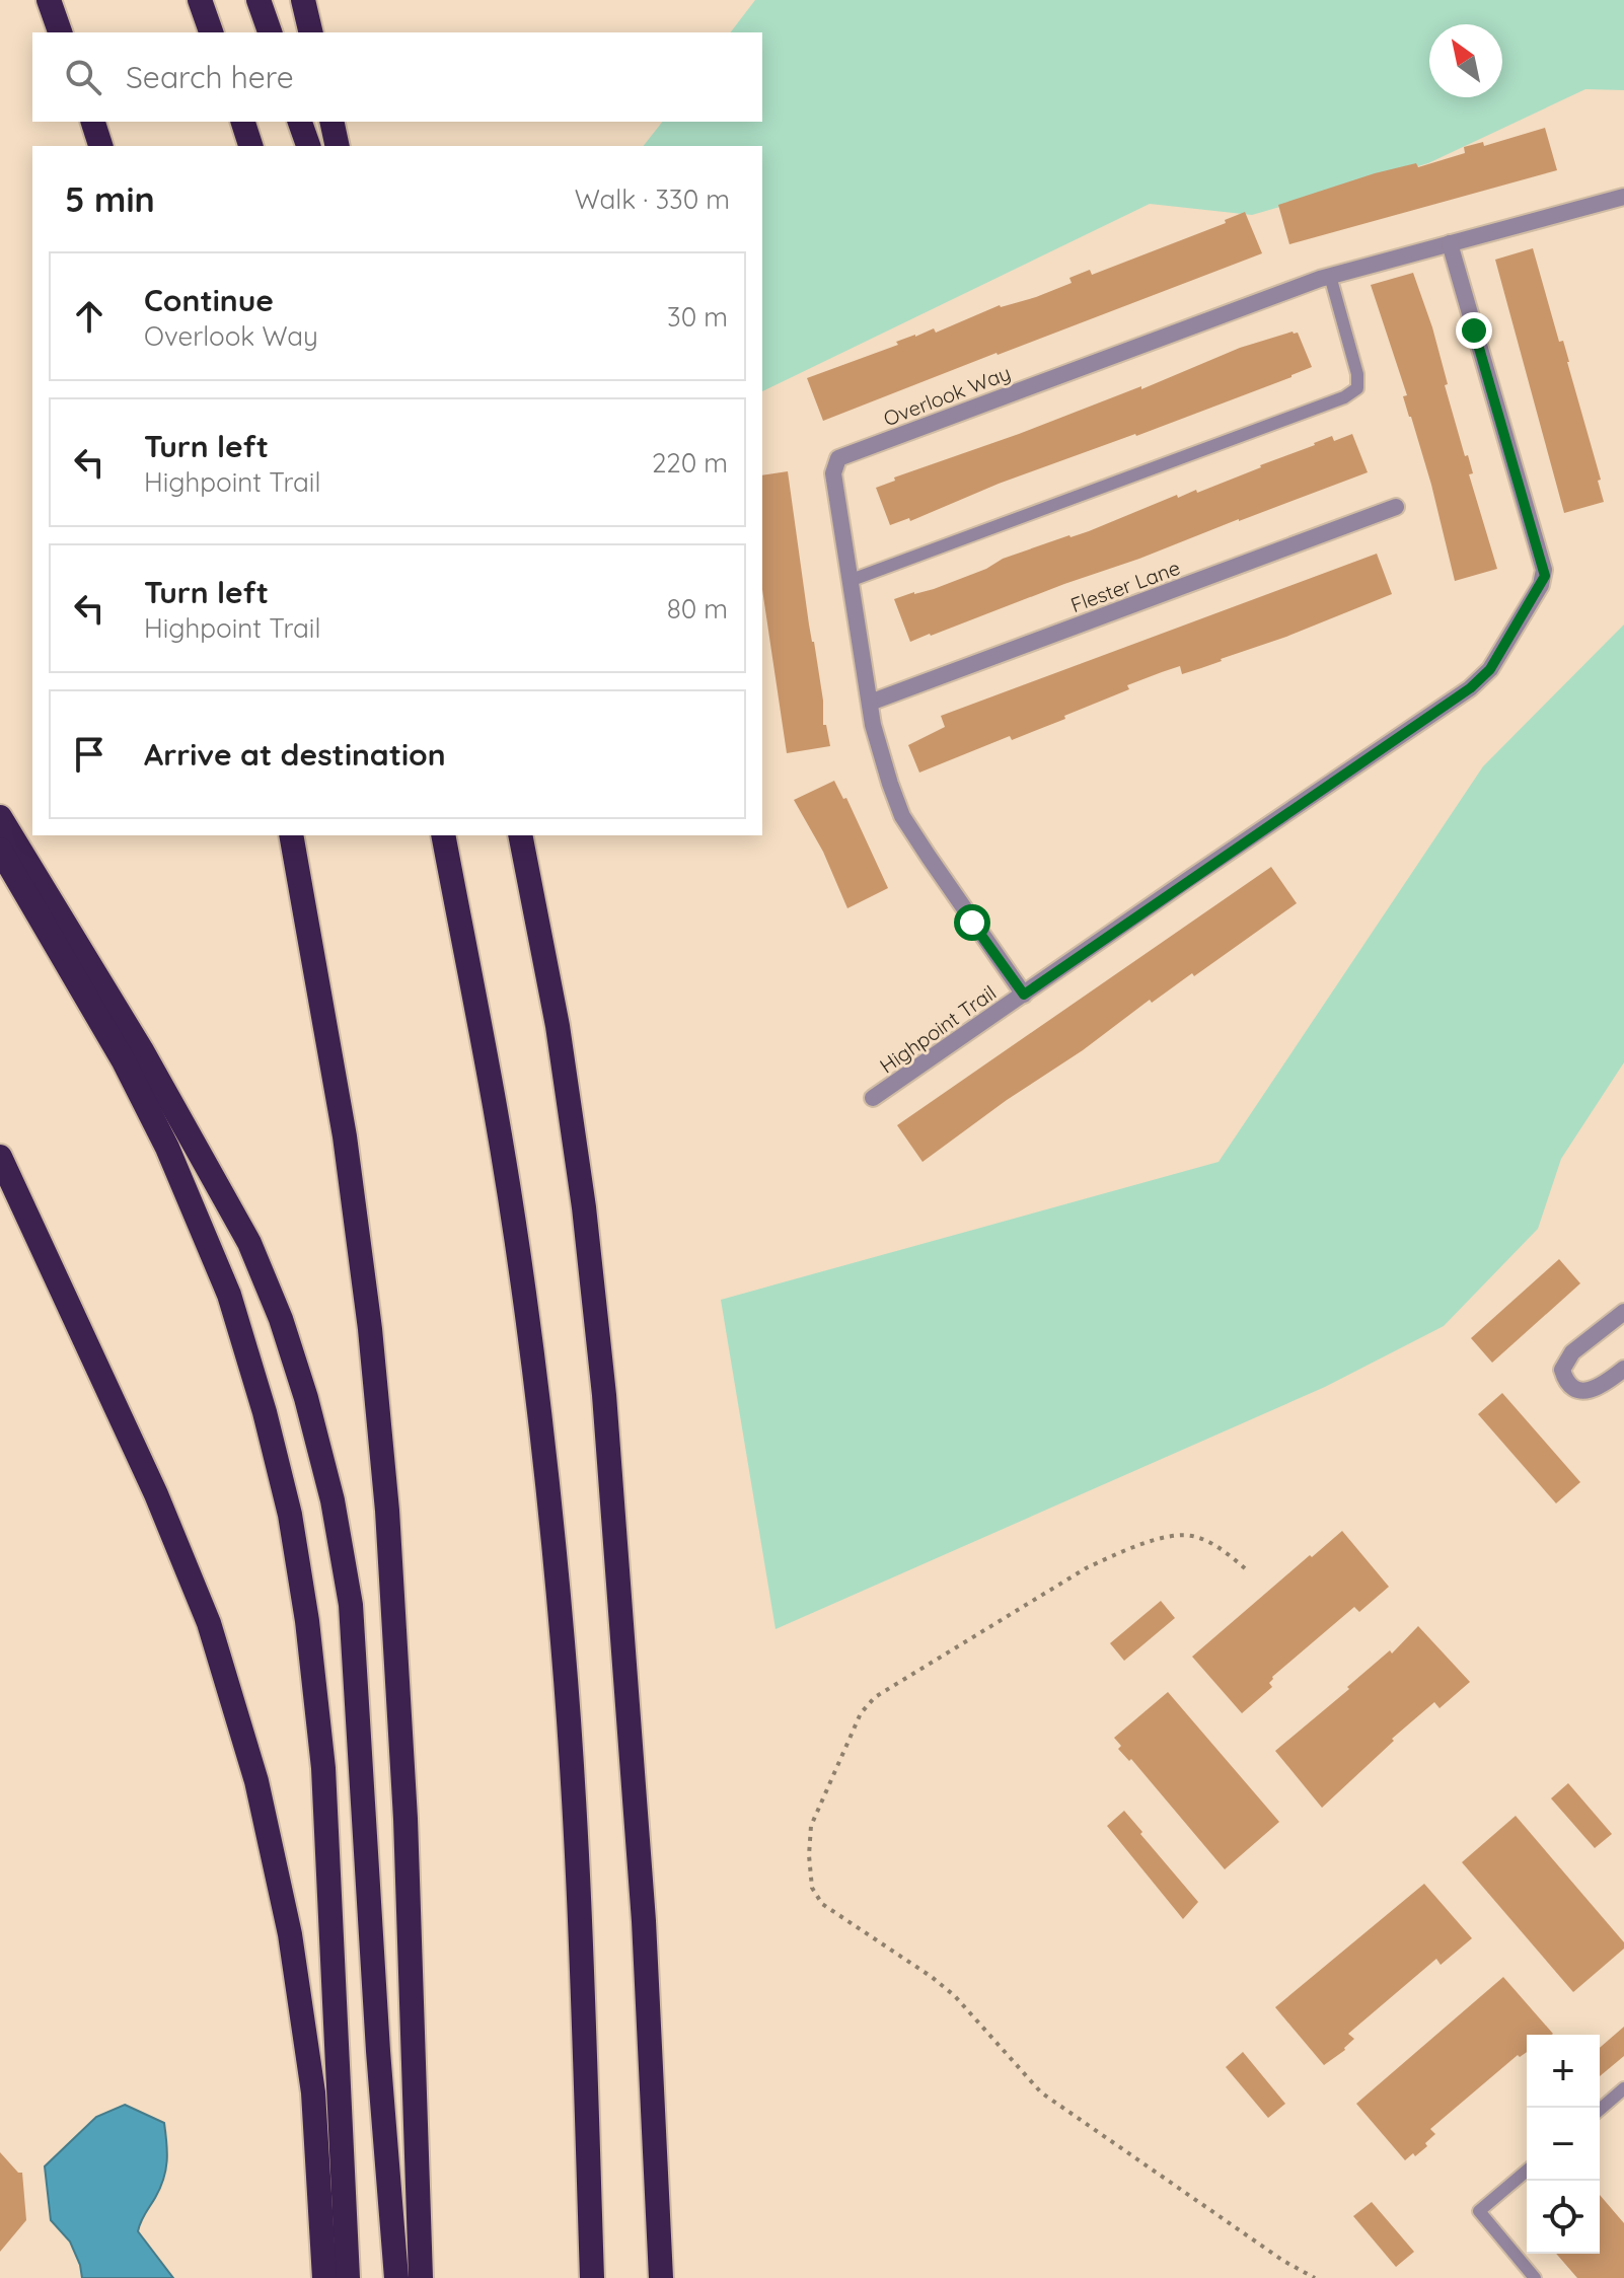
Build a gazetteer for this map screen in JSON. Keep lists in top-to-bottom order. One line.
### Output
{"streets":{"street":["Overlook Way","Flester Lane","Highpoint Trail"]},"crossings":[["Overlook Way","Flester Lane"],["Overlook Way","Highpoint Trail"]],"north":"top left","page":{"search":"Search here","heading":["5 min","Walk · 330 m"],"list":[["Continue","Overlook Way","30 m"],["Turn left","Highpoint Trail","220 m"],["Turn left","Highpoint Trail","80 m"],"Arrive at destination"],"map_buttons":["+","−"]}}
